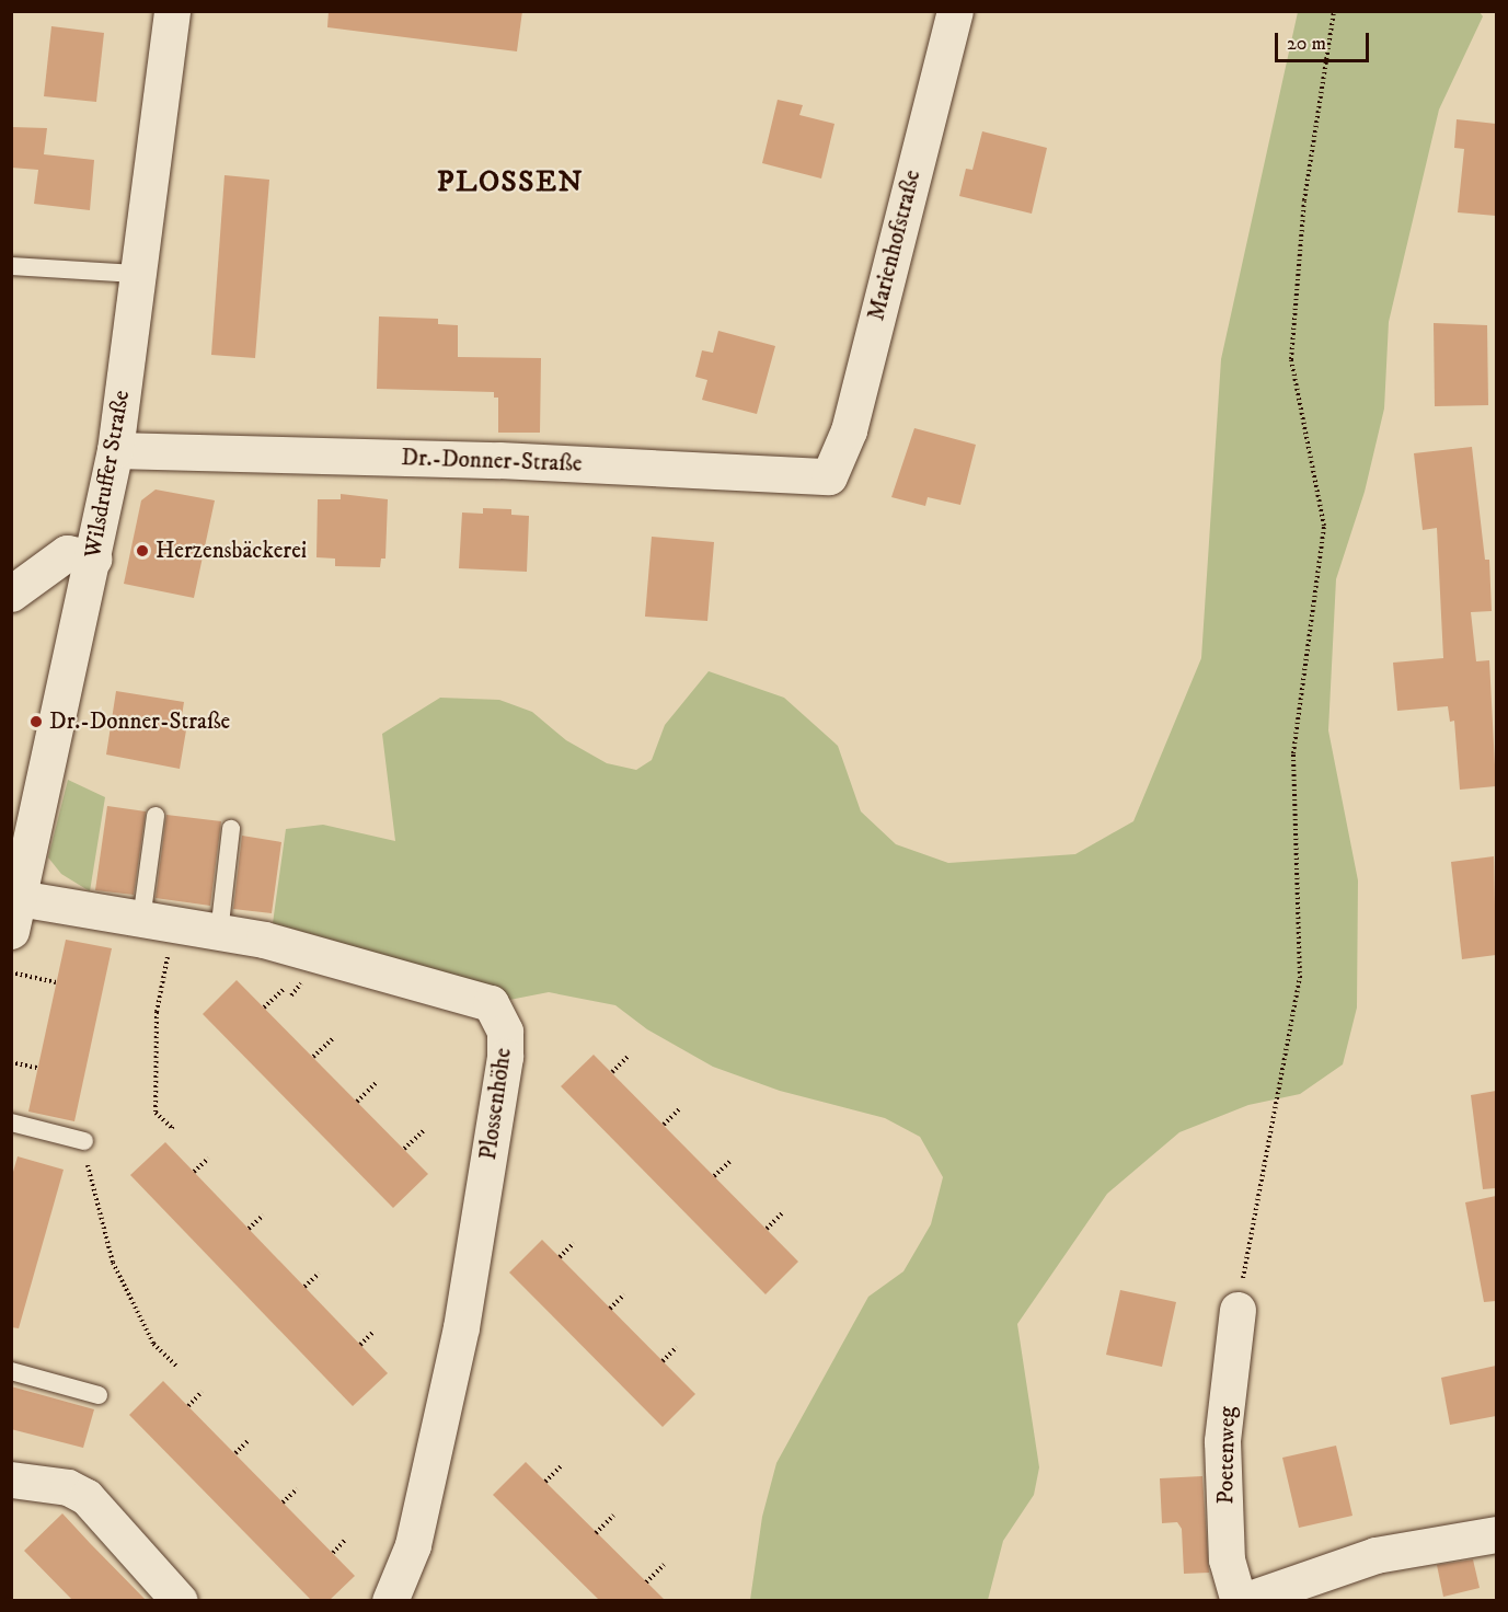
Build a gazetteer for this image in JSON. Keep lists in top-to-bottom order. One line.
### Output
{"streets":{"street":["Marienhofstraße","Dr.-Donner-Straße","Wilsdruffer Straße","Plossenhöhe","Poetenweg"]},"crossings":[["Marienhofstraße","Dr.-Donner-Straße"],["Dr.-Donner-Straße","Wilsdruffer Straße"],["Wilsdruffer Straße","Plossenhöhe"]],"districts":["PLOSSEN"],"places":["Herzensbäckerei","Dr.-Donner-Straße"],"scale_bar":"20 m"}
